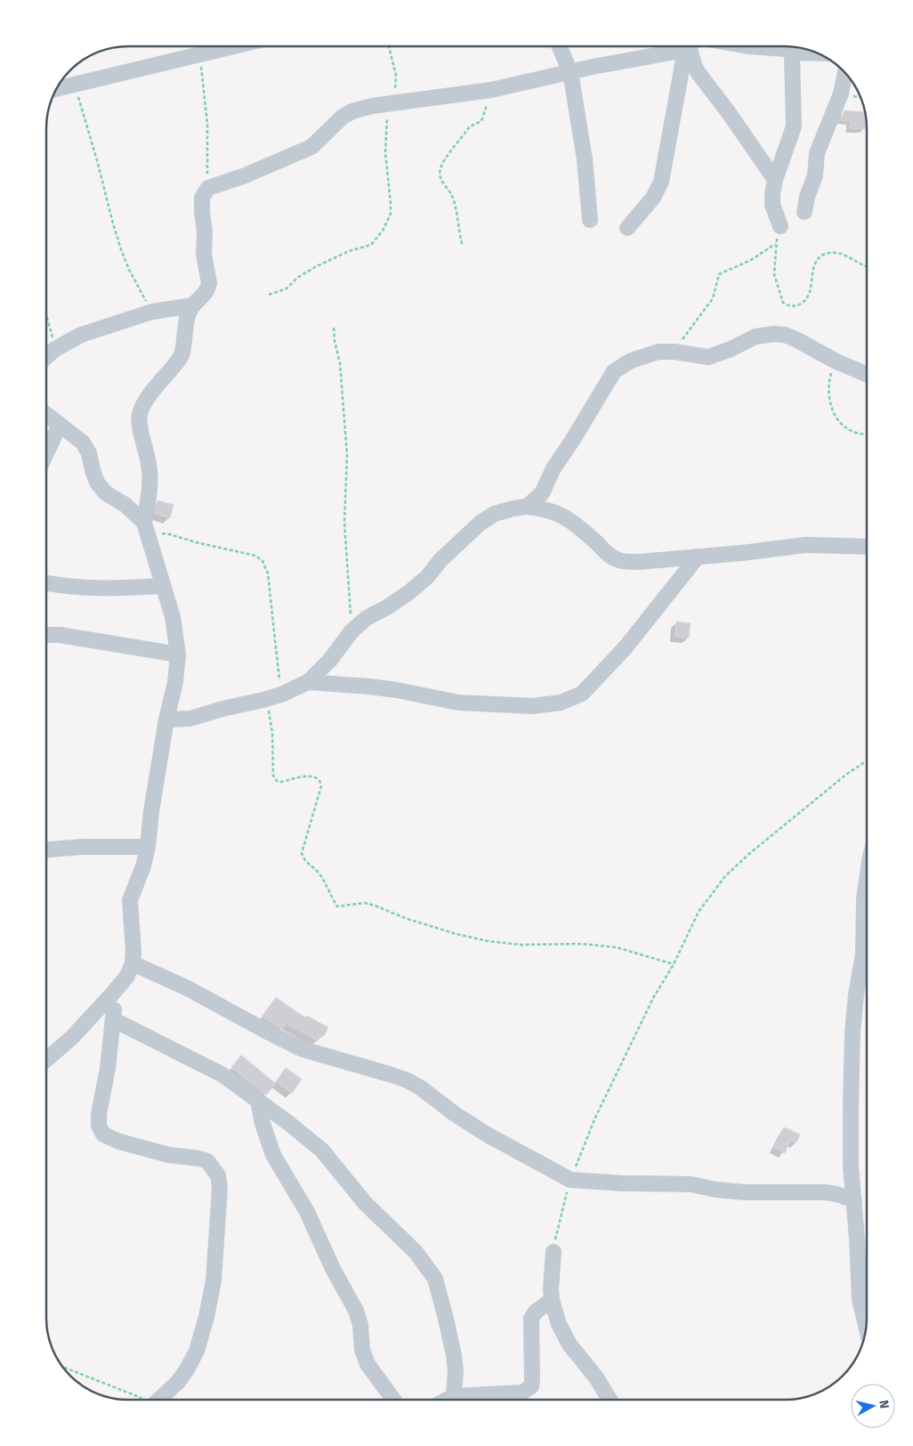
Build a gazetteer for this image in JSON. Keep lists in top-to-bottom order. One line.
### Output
{"north":"right"}
